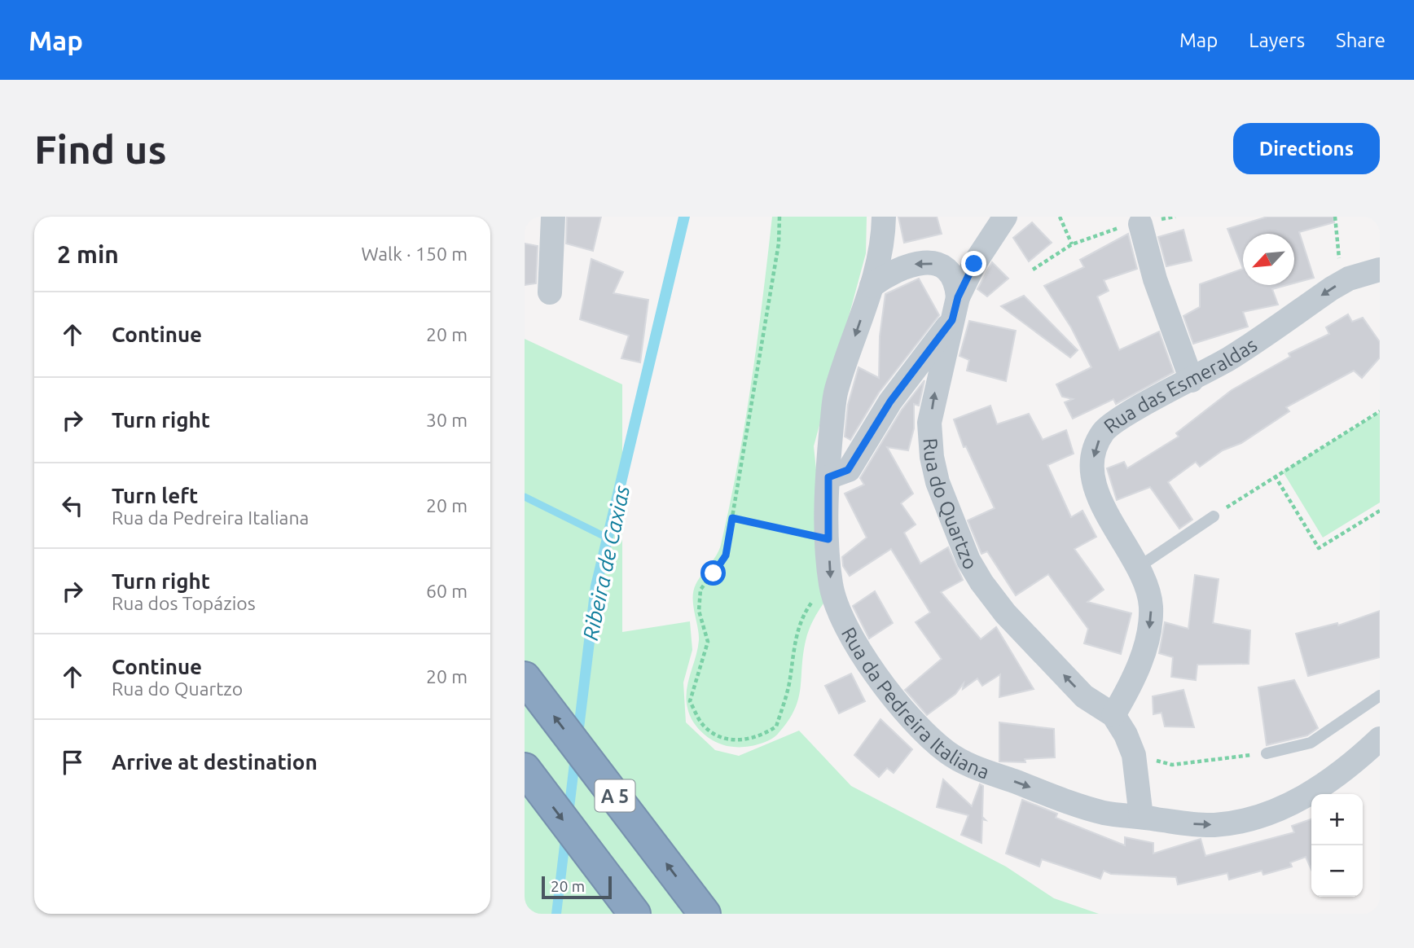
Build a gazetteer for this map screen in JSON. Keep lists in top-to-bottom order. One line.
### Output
{"streets":{"highway":["A 5"],"street":["Rua das Esmeraldas","Rua do Quartzo","Rua da Pedreira Italiana"]},"crossings":[["Rua das Esmeraldas","Rua do Quartzo"]],"one_way":["Rua das Esmeraldas","Rua do Quartzo"],"water":["Ribeira de Caxias"],"scale_bar":"20 m","north":"bottom left","page":{"header":"Map","nav":["Map","Layers","Share"],"buttons":"Directions","title":"Find us","heading":["2 min","Walk · 150 m"],"list":[["Continue","20 m"],["Turn right","30 m"],["Turn left","Rua da Pedreira Italiana","20 m"],["Turn right","Rua dos Topázios","60 m"],["Continue","Rua do Quartzo","20 m"],"Arrive at destination"],"map_buttons":["+","−"],"scale":"20 m"}}
